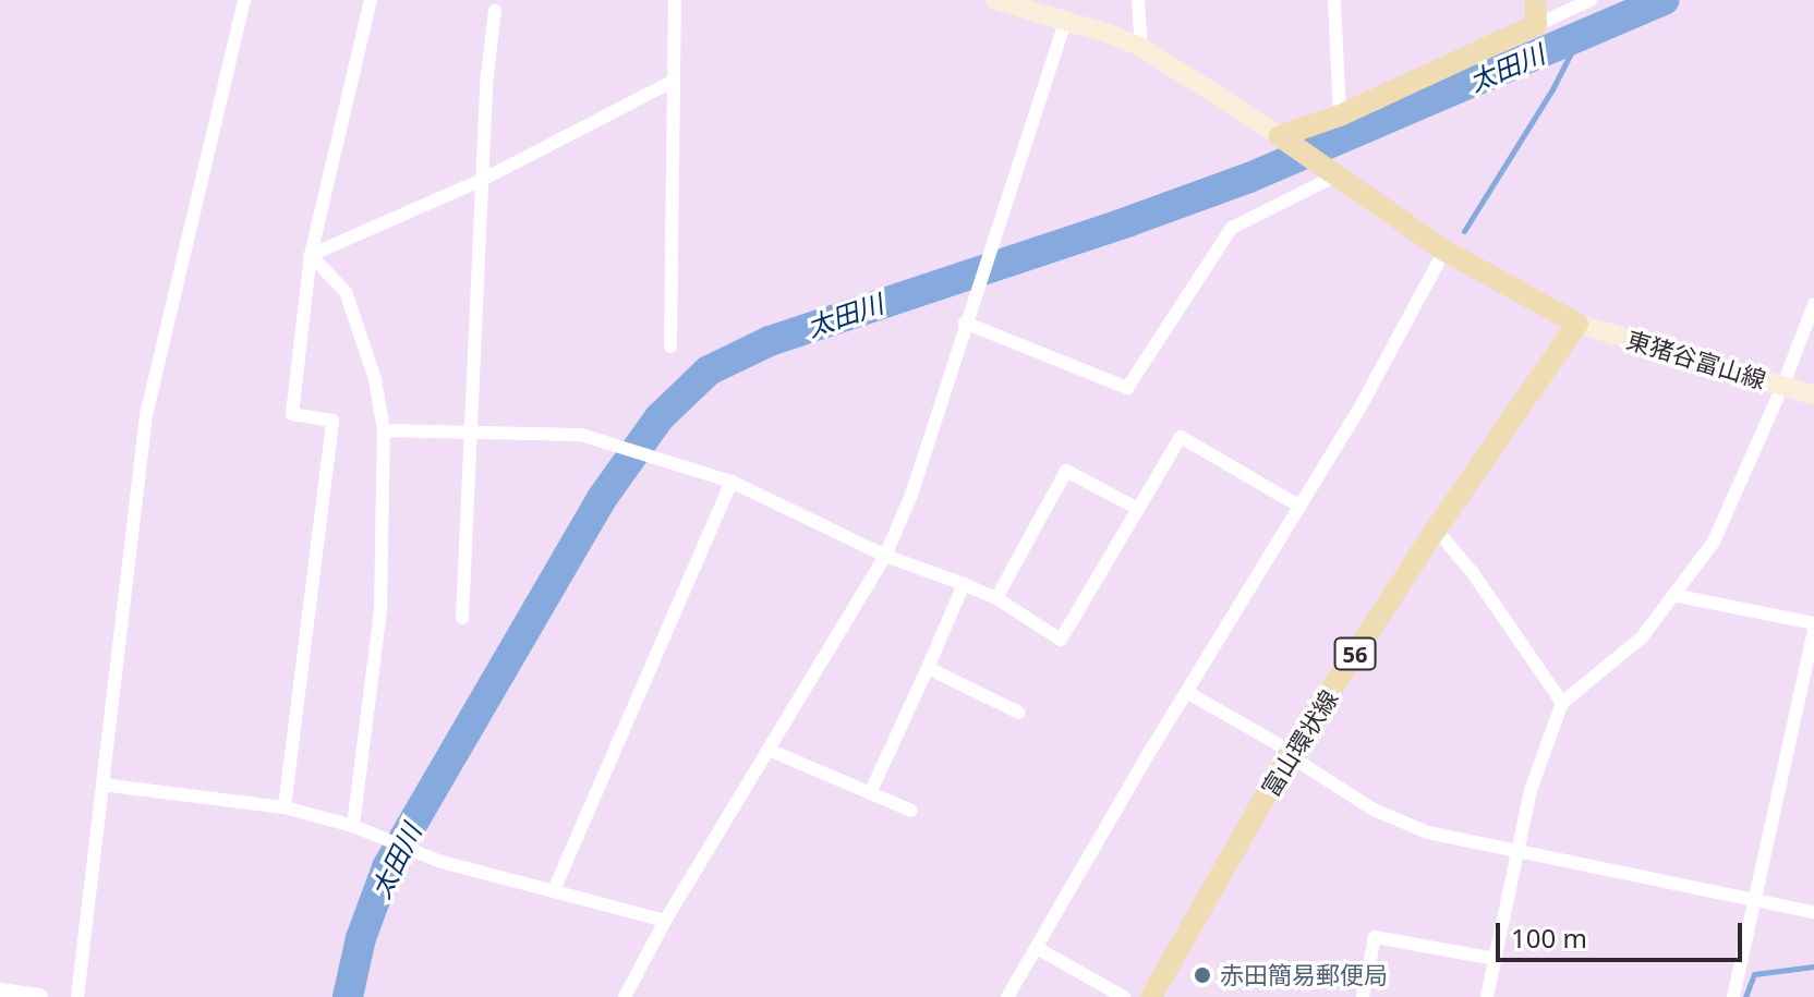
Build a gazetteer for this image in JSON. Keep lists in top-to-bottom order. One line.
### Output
{"streets":{"main road":["東猪谷富山線","56","富山環状線"]},"crossings":[["東猪谷富山線","富山環状線"]],"water":["太田川"],"places":["赤田簡易郵便局"],"scale_bar":"100 m"}
